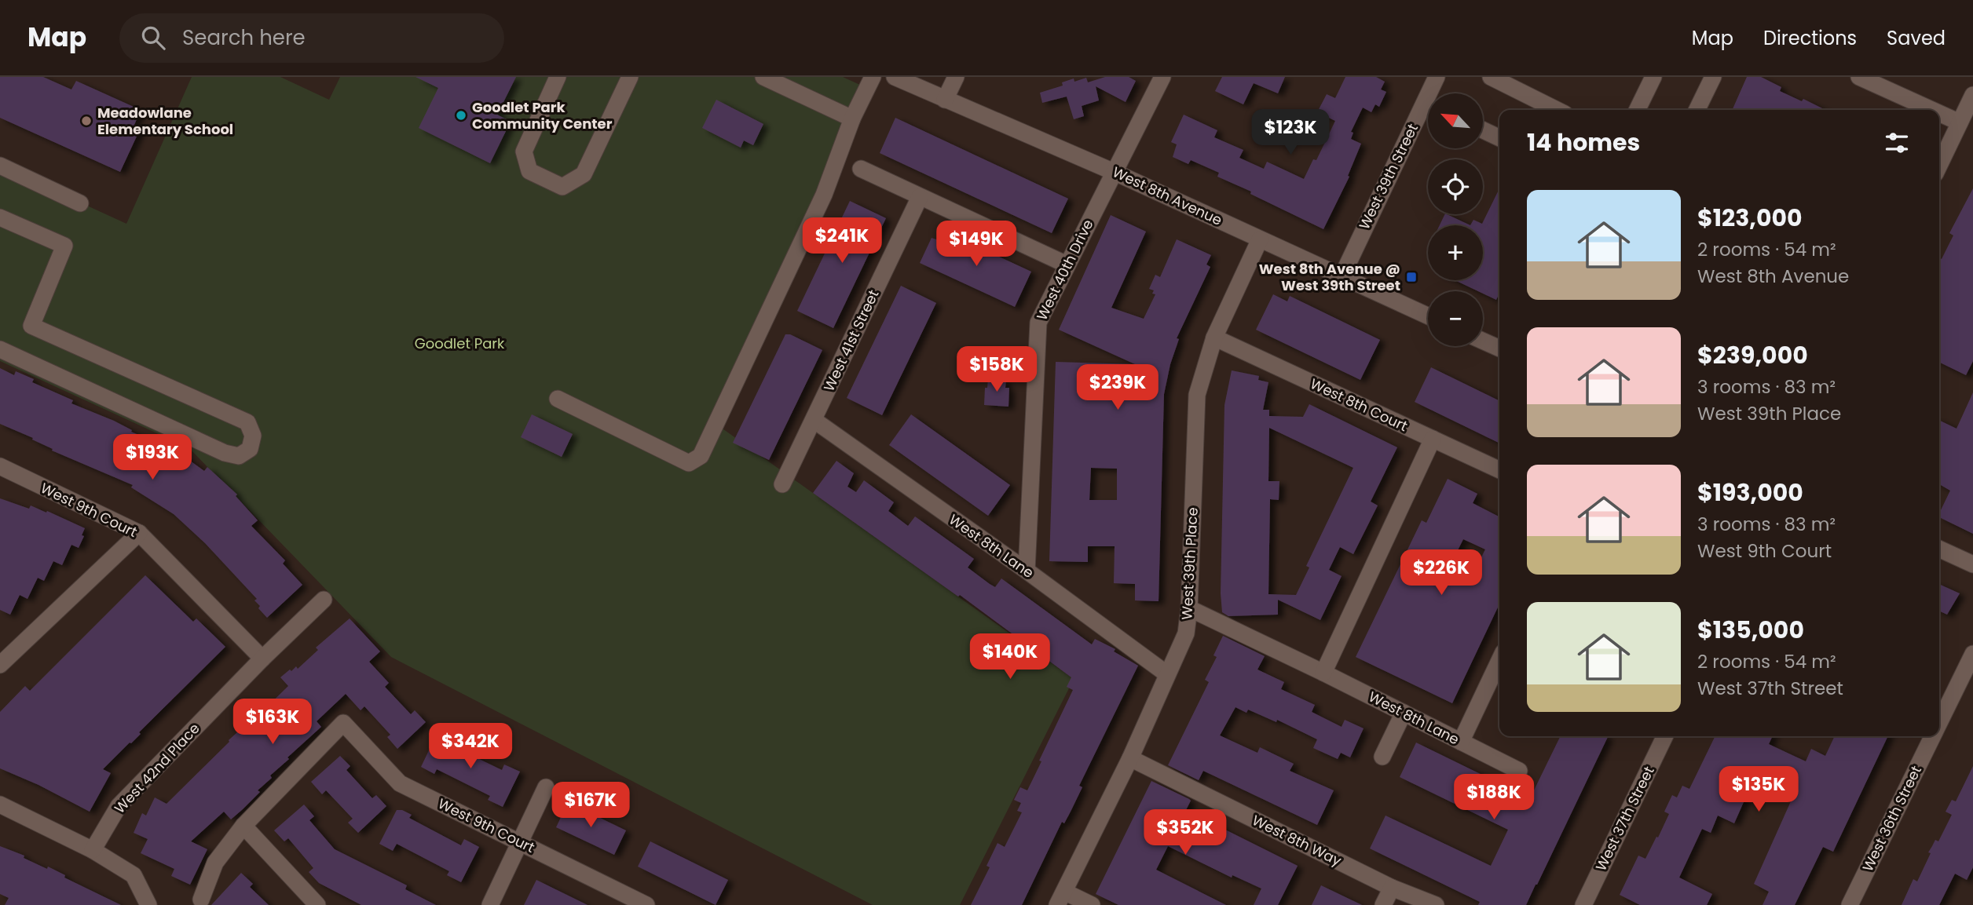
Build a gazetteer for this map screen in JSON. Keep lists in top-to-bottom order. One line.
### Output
{"streets":{"street":["West 39th Street","West 8th Avenue","West 40th Drive","West 41st Street","West 8th Court","West 9th Court","West 8th Lane","West 39th Place","West 42nd Place","West 37th Street","West 36th Street","West 8th Way"]},"crossings":[["West 39th Street","West 8th Avenue"],["West 8th Avenue","West 40th Drive"],["West 8th Avenue","West 39th Place"],["West 40th Drive","West 8th Lane"],["West 41st Street","West 8th Lane"],["West 8th Court","West 39th Place"],["West 9th Court","West 42nd Place"],["West 8th Lane","West 39th Place"],["West 39th Place","West 8th Way"]],"parks":["Goodlet Park"],"places":{"other":["Goodlet Park Community Center","Meadowlane Elementary School"],"transit":["West 8th Avenue @ West 39th Street"]},"north":"top left","page":{"header":"Map","search":"Search here","nav":["Map","Directions","Saved"],"map_buttons":["+","−"],"price":["$123K","$241K","$149K","$158K","$239K","$193K","$226K","$140K","$163K","$342K","$135K","$188K","$167K","$352K"],"heading":"14 homes","list":[{"name":"$123,000","note":"2 rooms · 54 m² · West 8th Avenue"},{"name":"$239,000","note":"3 rooms · 83 m² · West 39th Place"},{"name":"$193,000","note":"3 rooms · 83 m² · West 9th Court"},{"name":"$135,000","note":"2 rooms · 54 m² · West 37th Street"}]}}
